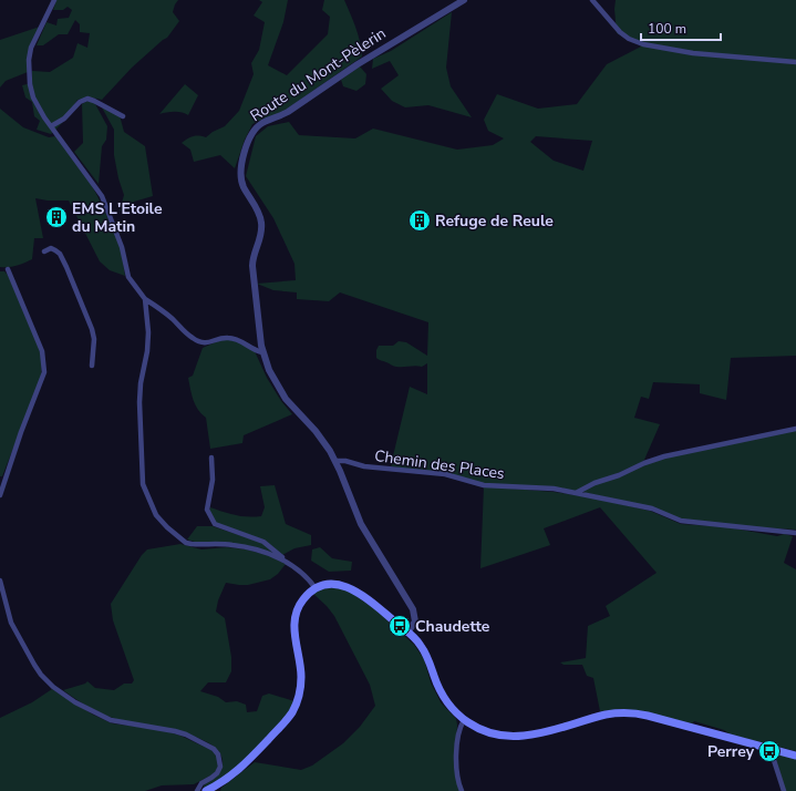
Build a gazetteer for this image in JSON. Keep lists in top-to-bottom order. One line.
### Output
{"streets":{"street":["Route du Mont-Pèlerin","Chemin des Places"]},"crossings":[["Route du Mont-Pèlerin","Chemin des Places"]],"places":{"building":["EMS L'Etoile du Matin","Refuge de Reule"],"bus stop":["Chaudette","Perrey"]},"scale_bar":"100 m"}
